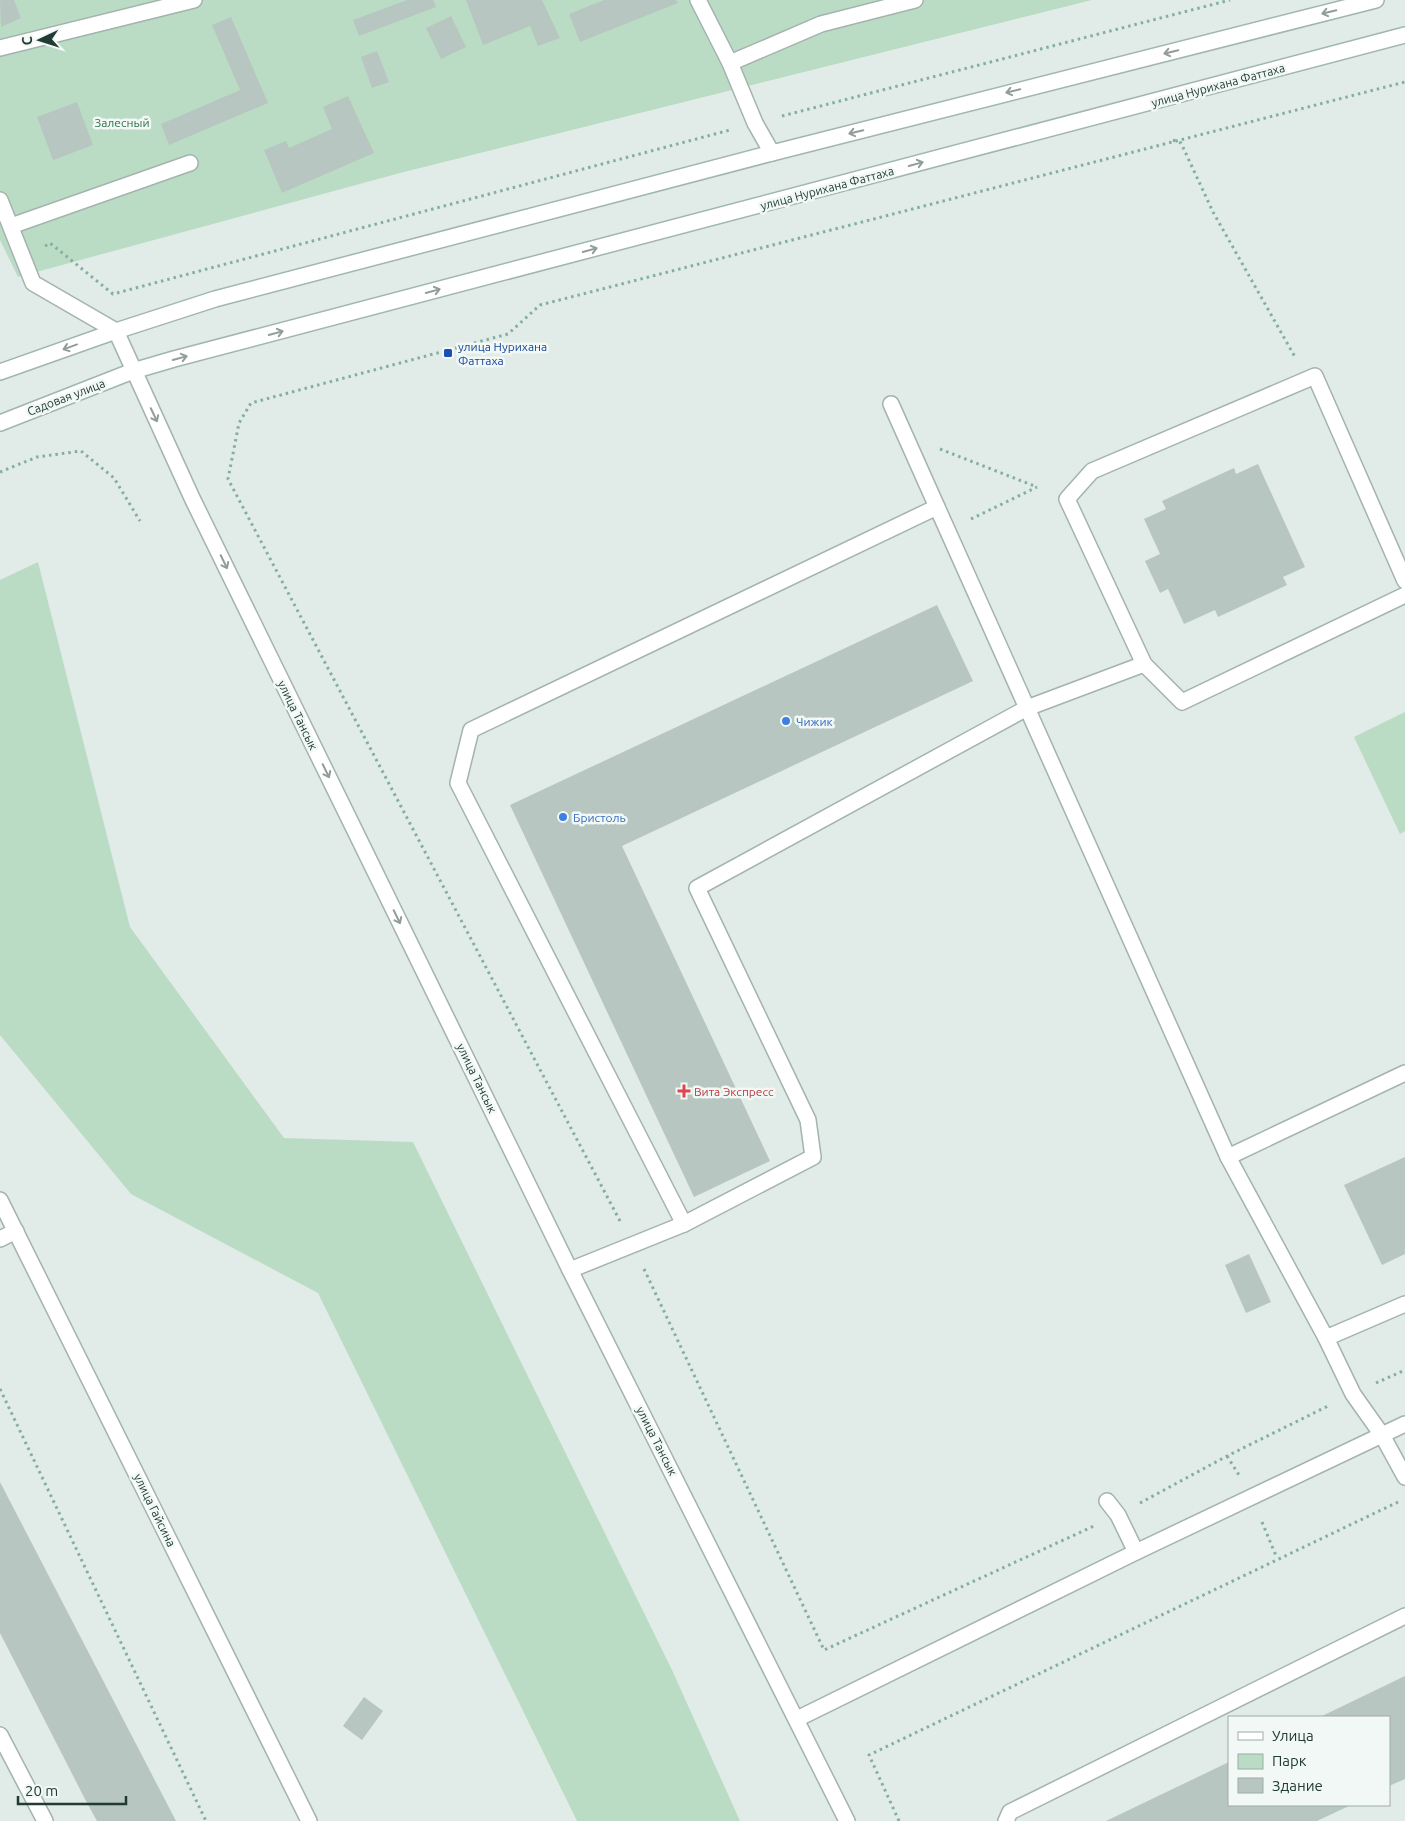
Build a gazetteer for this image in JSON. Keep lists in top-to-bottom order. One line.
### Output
{"streets":{"street":["улица Нурихана Фаттаха","Садовая улица","улица Тансык","улица Гайсина"]},"crossings":[["улица Нурихана Фаттаха","Садовая улица"],["улица Нурихана Фаттаха","улица Тансык"],["Садовая улица","улица Тансык"]],"one_way":["улица Тансык"],"parks":["Залесный"],"places":{"transit":["улица Нурихана Фаттаха"],"other":["Чижик","Бристоль"],"health":["Вита Экспресс"]},"legend":["Улица","Парк","Здание"],"scale_bar":"20 m","north":"left"}
